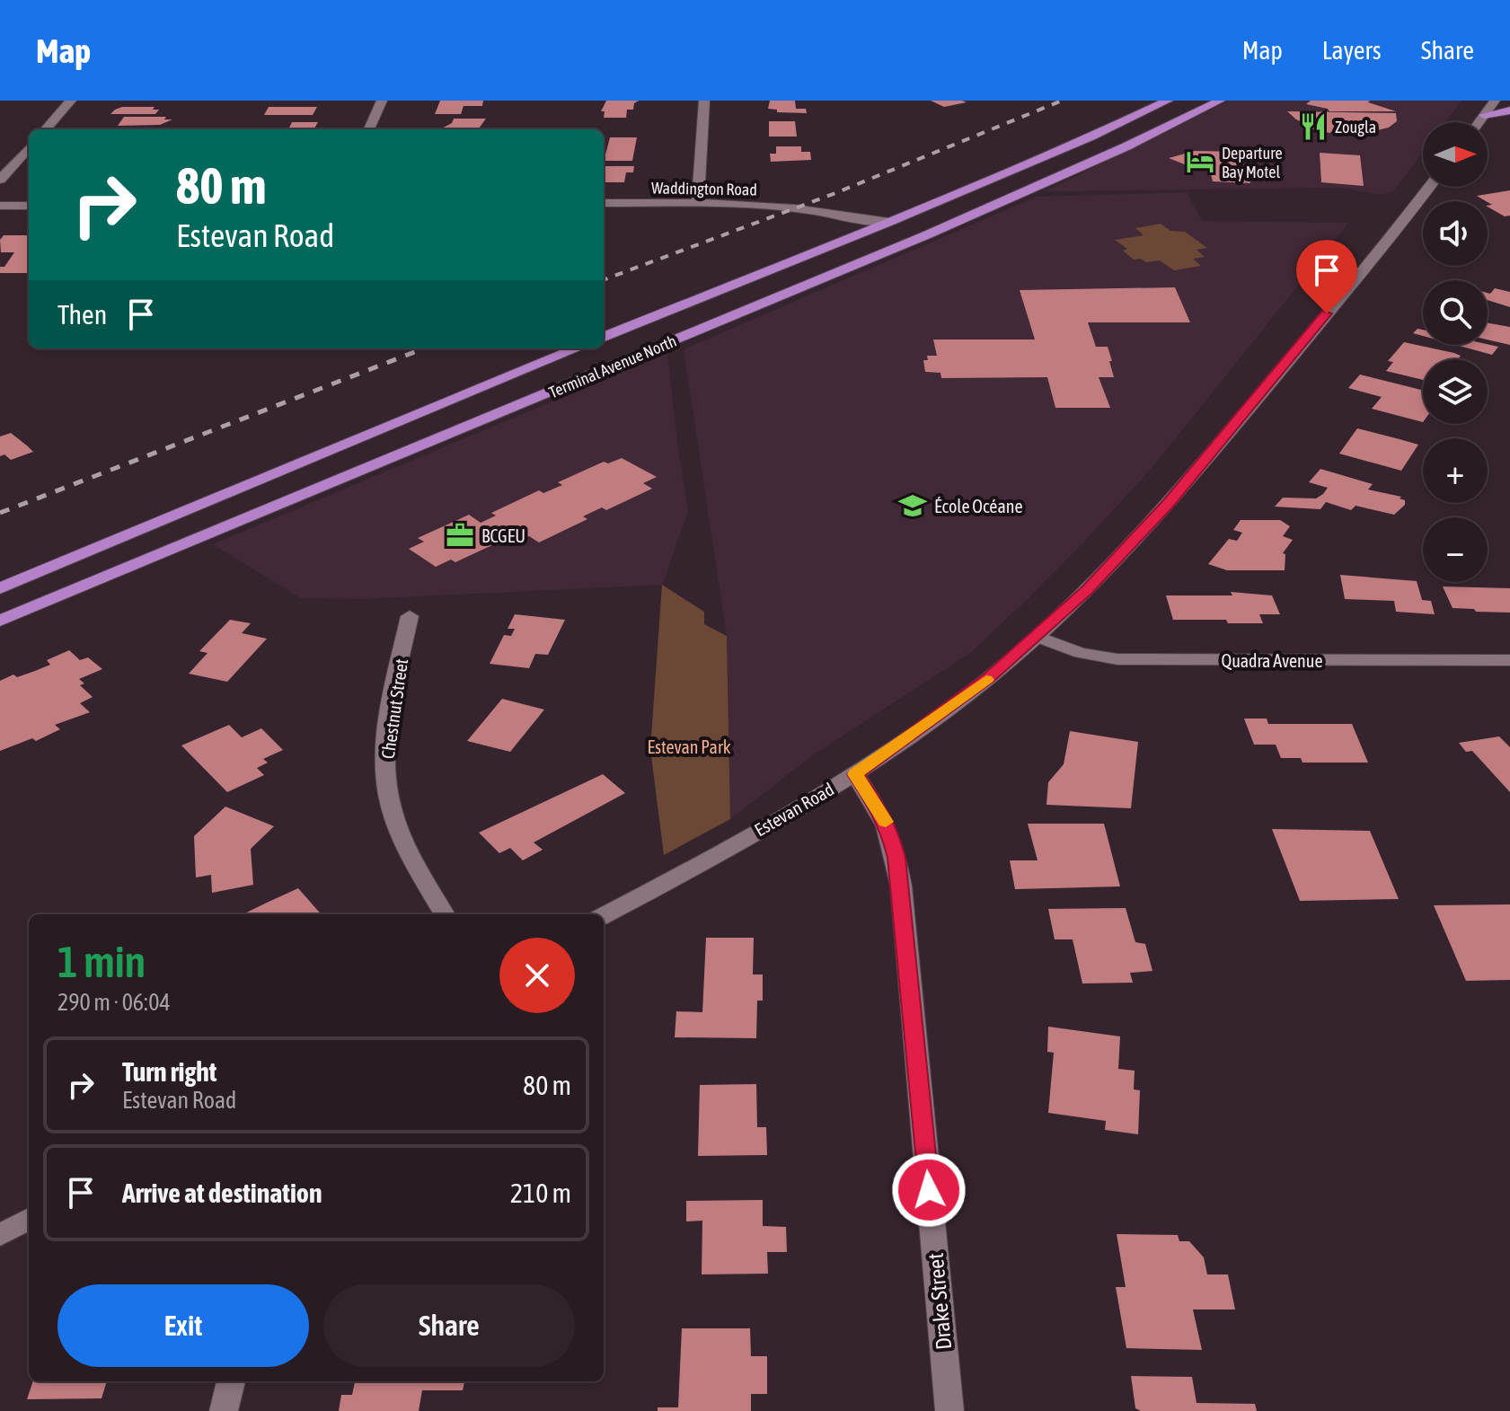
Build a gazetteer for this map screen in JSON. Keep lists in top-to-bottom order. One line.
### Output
{"streets":{"main road":["Terminal Avenue North"],"street":["Waddington Road","Quadra Avenue","Chestnut Street","Estevan Road","Drake Street"]},"crossings":[["Waddington Road","Terminal Avenue North"],["Quadra Avenue","Estevan Road"],["Estevan Road","Drake Street"]],"parks":["Estevan Park"],"places":{"restaurant":["Zougla"],"hotel":["Departure Bay Motel"],"school or university":["École Océane"],"office":["BCGEU"]},"north":"right","page":{"header":"Map","nav":["Map","Layers","Share"],"map_buttons":["+","−"],"turn":["80 m","Estevan Road"],"then":"Then","heading":["1 min","290 m · 06:04"],"list":[{"name":"Turn right","note":"Estevan Road","value":"80 m"},{"name":"Arrive at destination","value":"210 m"}],"buttons":["Exit","Share"]}}
